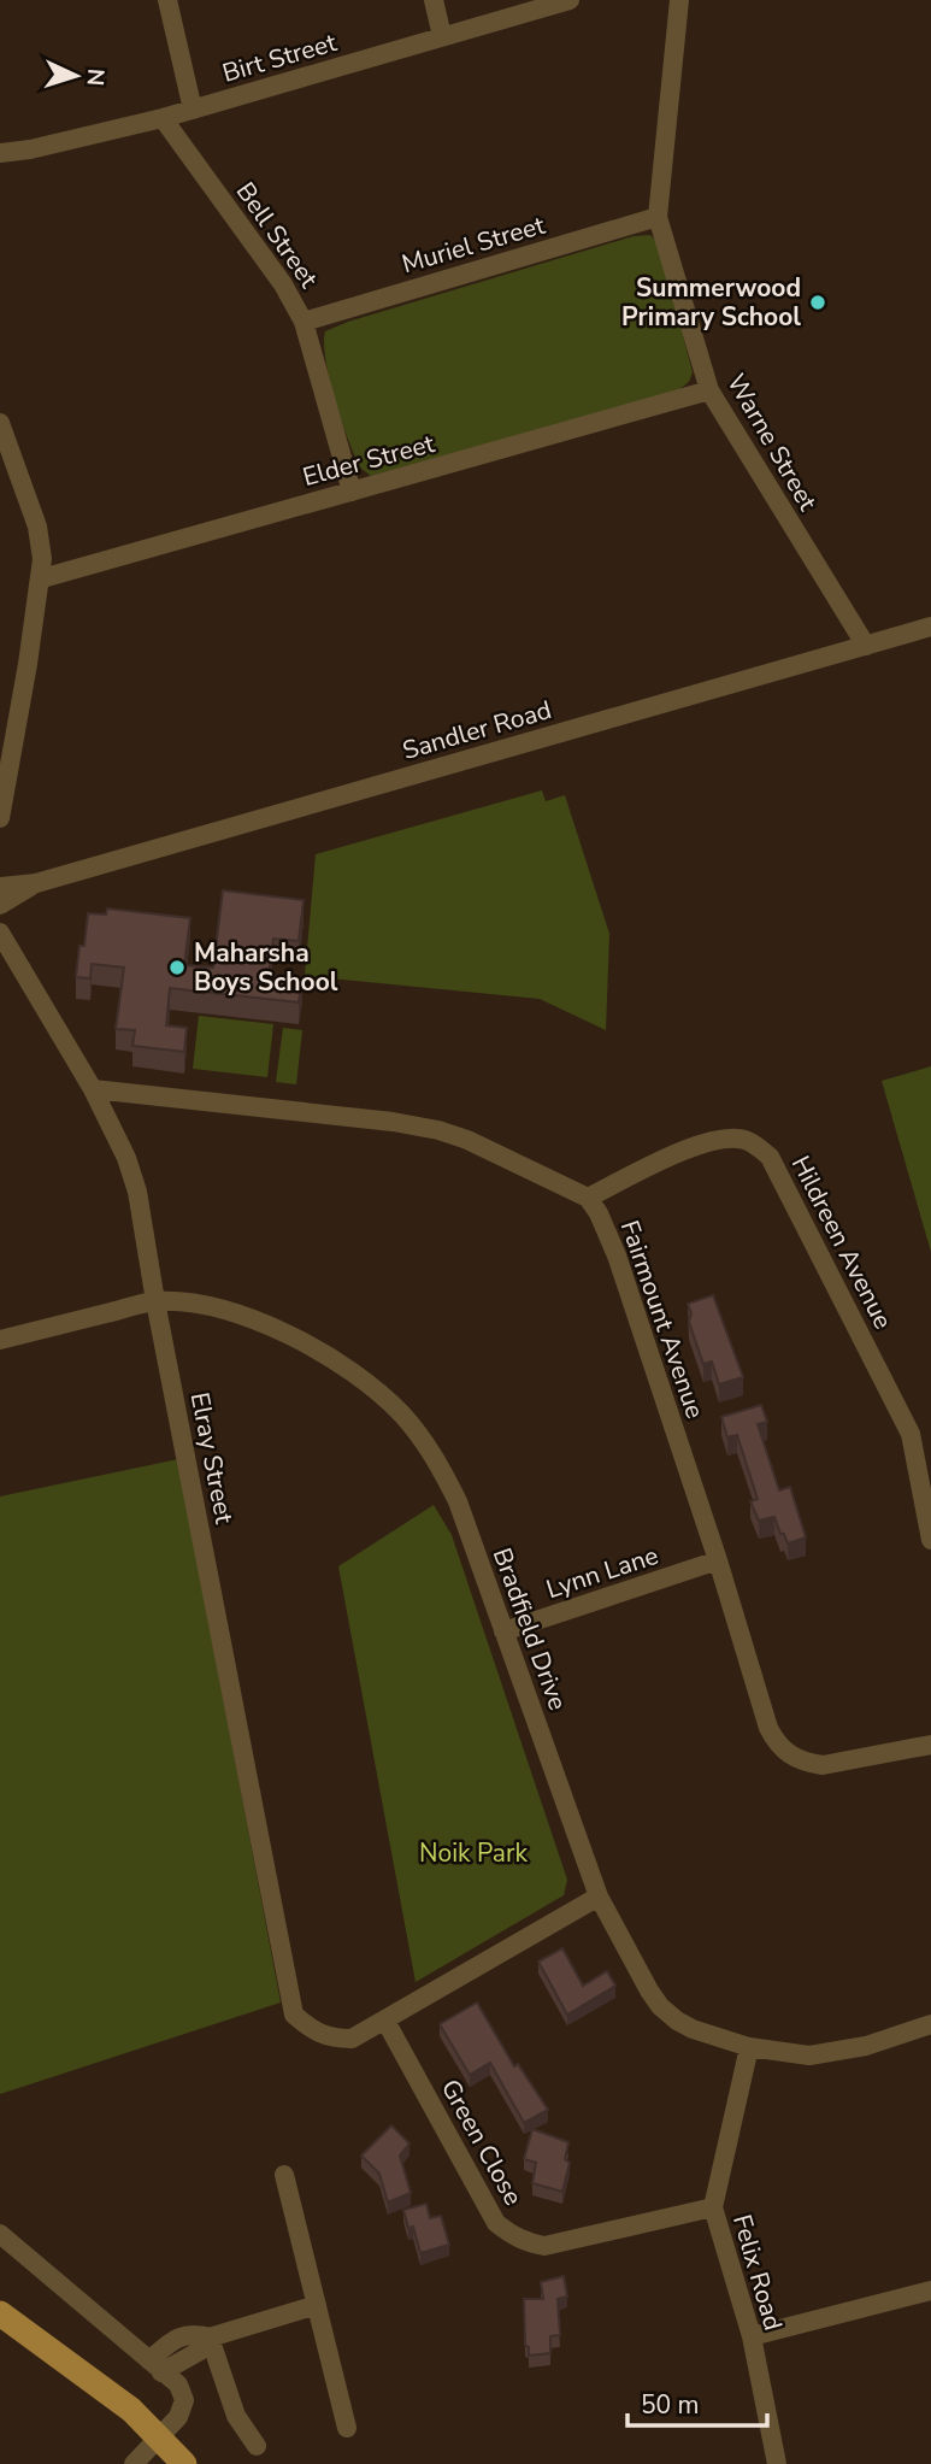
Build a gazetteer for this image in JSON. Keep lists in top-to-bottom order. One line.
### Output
{"streets":{"street":["Birt Street","Bell Street","Muriel Street","Warne Street","Elder Street","Sandler Road","Hildreen Avenue","Fairmount Avenue","Elray Street","Lynn Lane","Bradfield Drive","Green Close","Felix Road"]},"crossings":[["Birt Street","Bell Street"],["Bell Street","Muriel Street"],["Bell Street","Elder Street"],["Muriel Street","Warne Street"],["Warne Street","Elder Street"],["Warne Street","Sandler Road"],["Hildreen Avenue","Fairmount Avenue"],["Fairmount Avenue","Lynn Lane"],["Elray Street","Bradfield Drive"],["Elray Street","Green Close"],["Lynn Lane","Bradfield Drive"],["Bradfield Drive","Felix Road"],["Green Close","Felix Road"]],"parks":["Noik Park"],"places":["Summerwood Primary School","Maharsha Boys School"],"scale_bar":"50 m","north":"right"}
